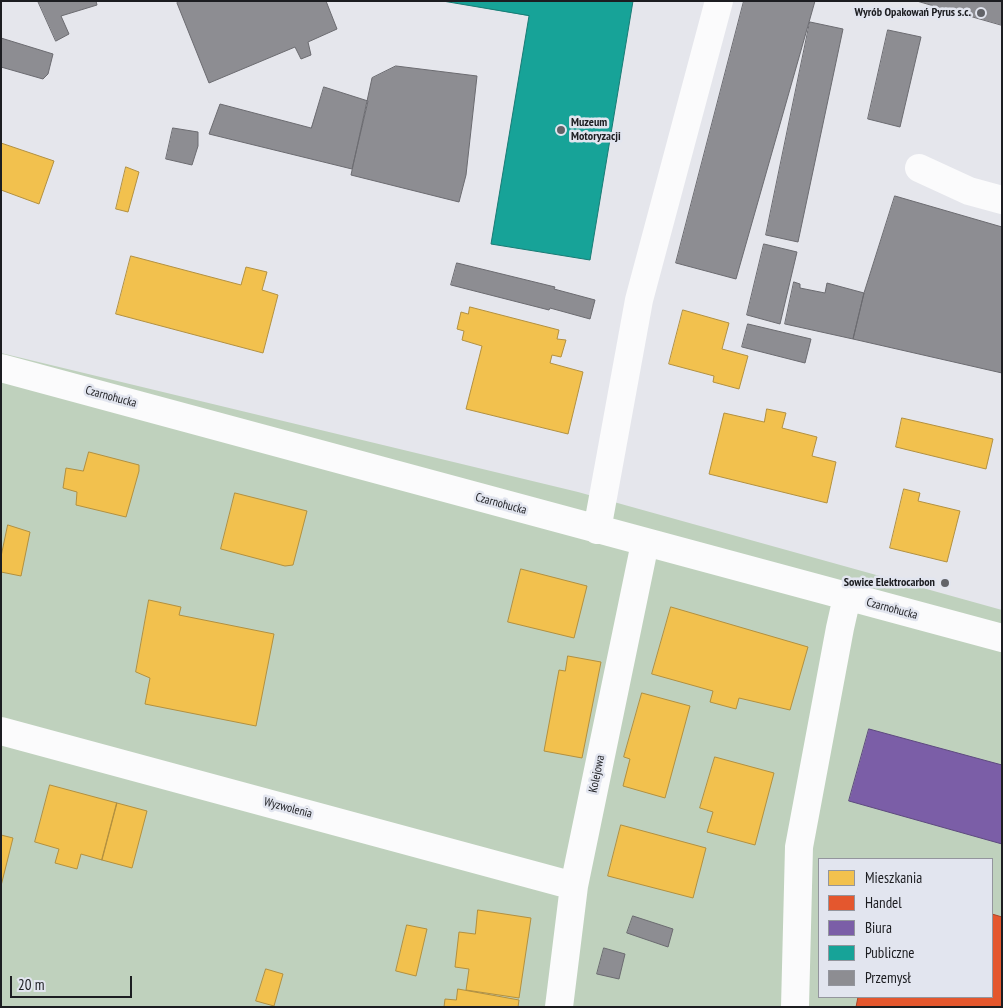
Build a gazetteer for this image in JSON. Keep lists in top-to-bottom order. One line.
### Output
{"streets":{"street":["Czarnohucka","Kolejowa","Wyzwolenia"]},"crossings":[["Czarnohucka","Kolejowa"],["Kolejowa","Wyzwolenia"]],"places":["Wyrób Opakowań Pyrus s.c.","Muzeum Motoryzacji","Sowice Elektrocarbon"],"legend":["Mieszkania","Handel","Biura","Publiczne","Przemysł"],"scale_bar":"20 m"}
